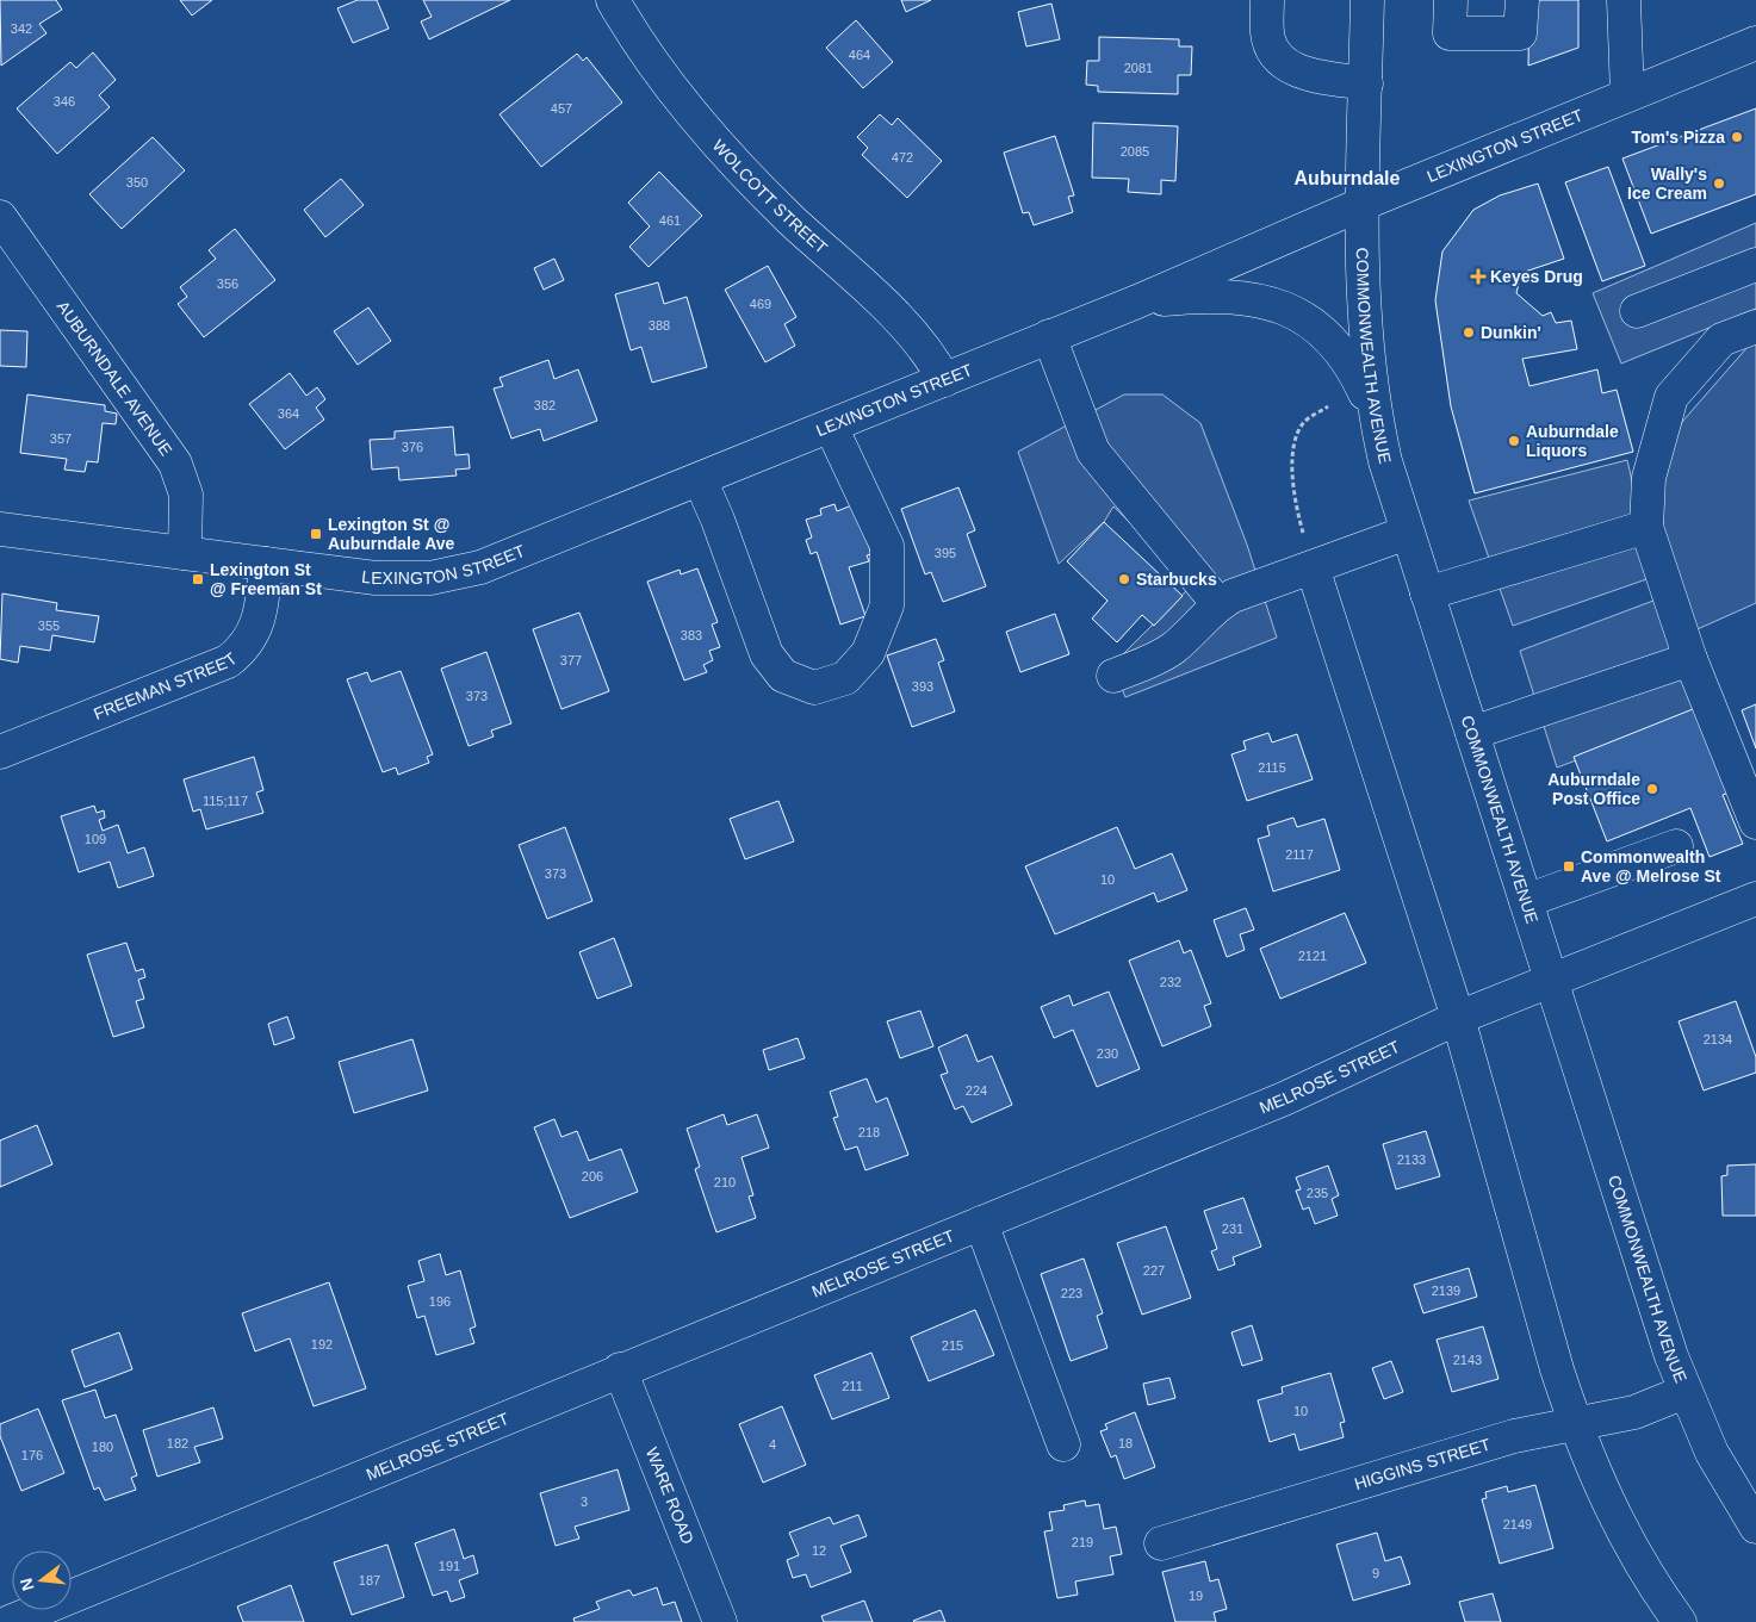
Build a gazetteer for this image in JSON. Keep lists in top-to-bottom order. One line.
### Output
{"streets":{"street":["LEXINGTON STREET","WOLCOTT STREET","COMMONWEALTH AVENUE","AUBURNDALE AVENUE","FREEMAN STREET","MELROSE STREET","HIGGINS STREET","WARE ROAD"]},"crossings":[["LEXINGTON STREET","WOLCOTT STREET"],["LEXINGTON STREET","COMMONWEALTH AVENUE"],["LEXINGTON STREET","AUBURNDALE AVENUE"],["LEXINGTON STREET","FREEMAN STREET"],["COMMONWEALTH AVENUE","MELROSE STREET"],["COMMONWEALTH AVENUE","HIGGINS STREET"],["MELROSE STREET","WARE ROAD"]],"districts":["Auburndale"],"places":{"other":["Tom's Pizza","Wally's Ice Cream","Dunkin'","Auburndale Liquors","Starbucks","Auburndale Post Office"],"health":["Keyes Drug"],"transit":["Lexington St @ Auburndale Ave","Lexington St @ Freeman St","Commonwealth Ave @ Melrose St"]},"house_numbers":["342","464","2081","346","457","2085","472","350","461","356","469","388","382","364","357","376","395","355","383","377","393","373","2115","115;117","109","2117","373","10","2121","232","2134","230","224","218","2133","206","210","235","231","227","2139","223","196","192","215","2143","211","10","182","18","4","180","176","3","2149","219","12","191","9","187","19"],"north":"left"}
